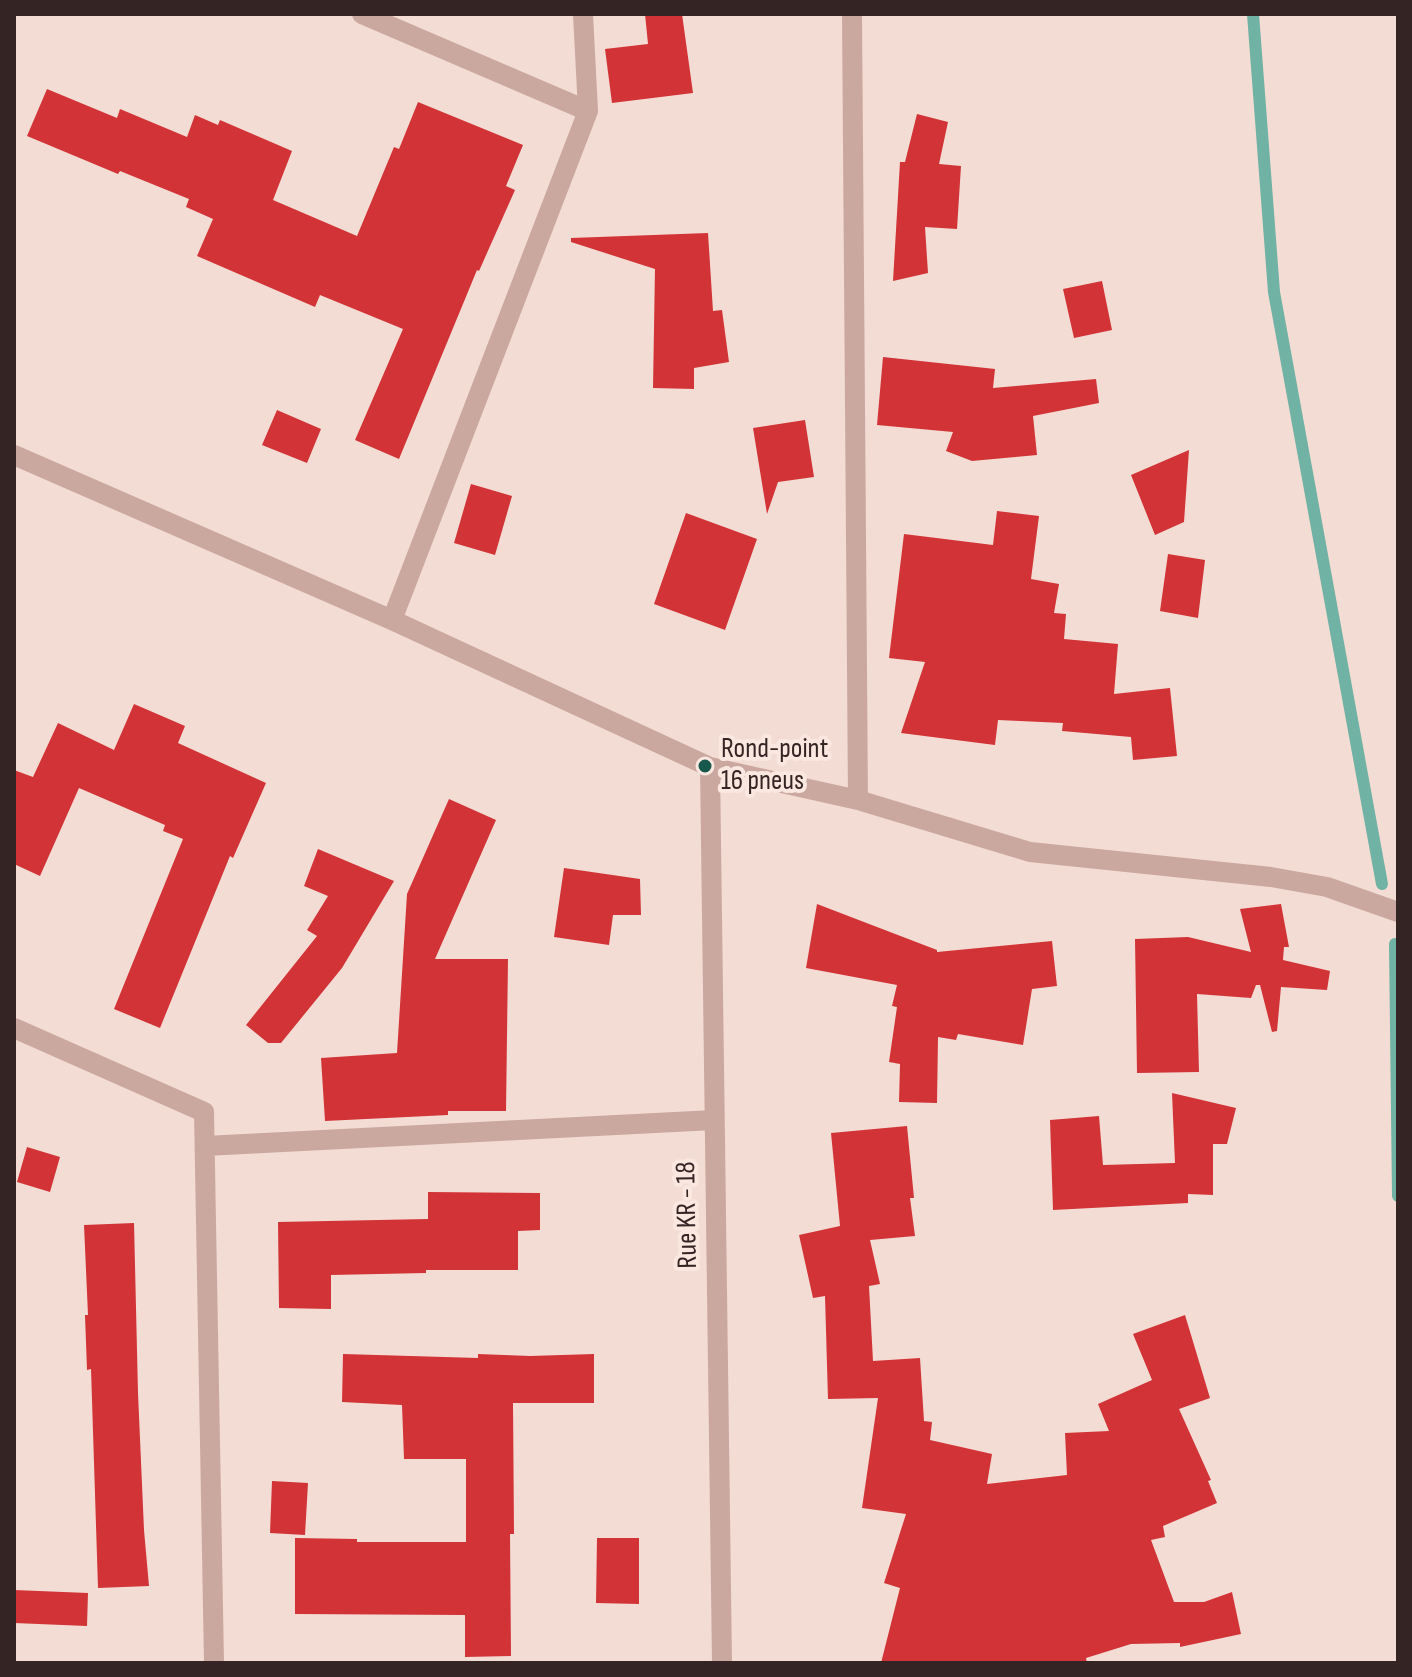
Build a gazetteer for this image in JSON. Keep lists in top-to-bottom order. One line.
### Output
{"streets":{"street":["Rue KR - 18"]},"places":["Rond-point 16 pneus"]}
